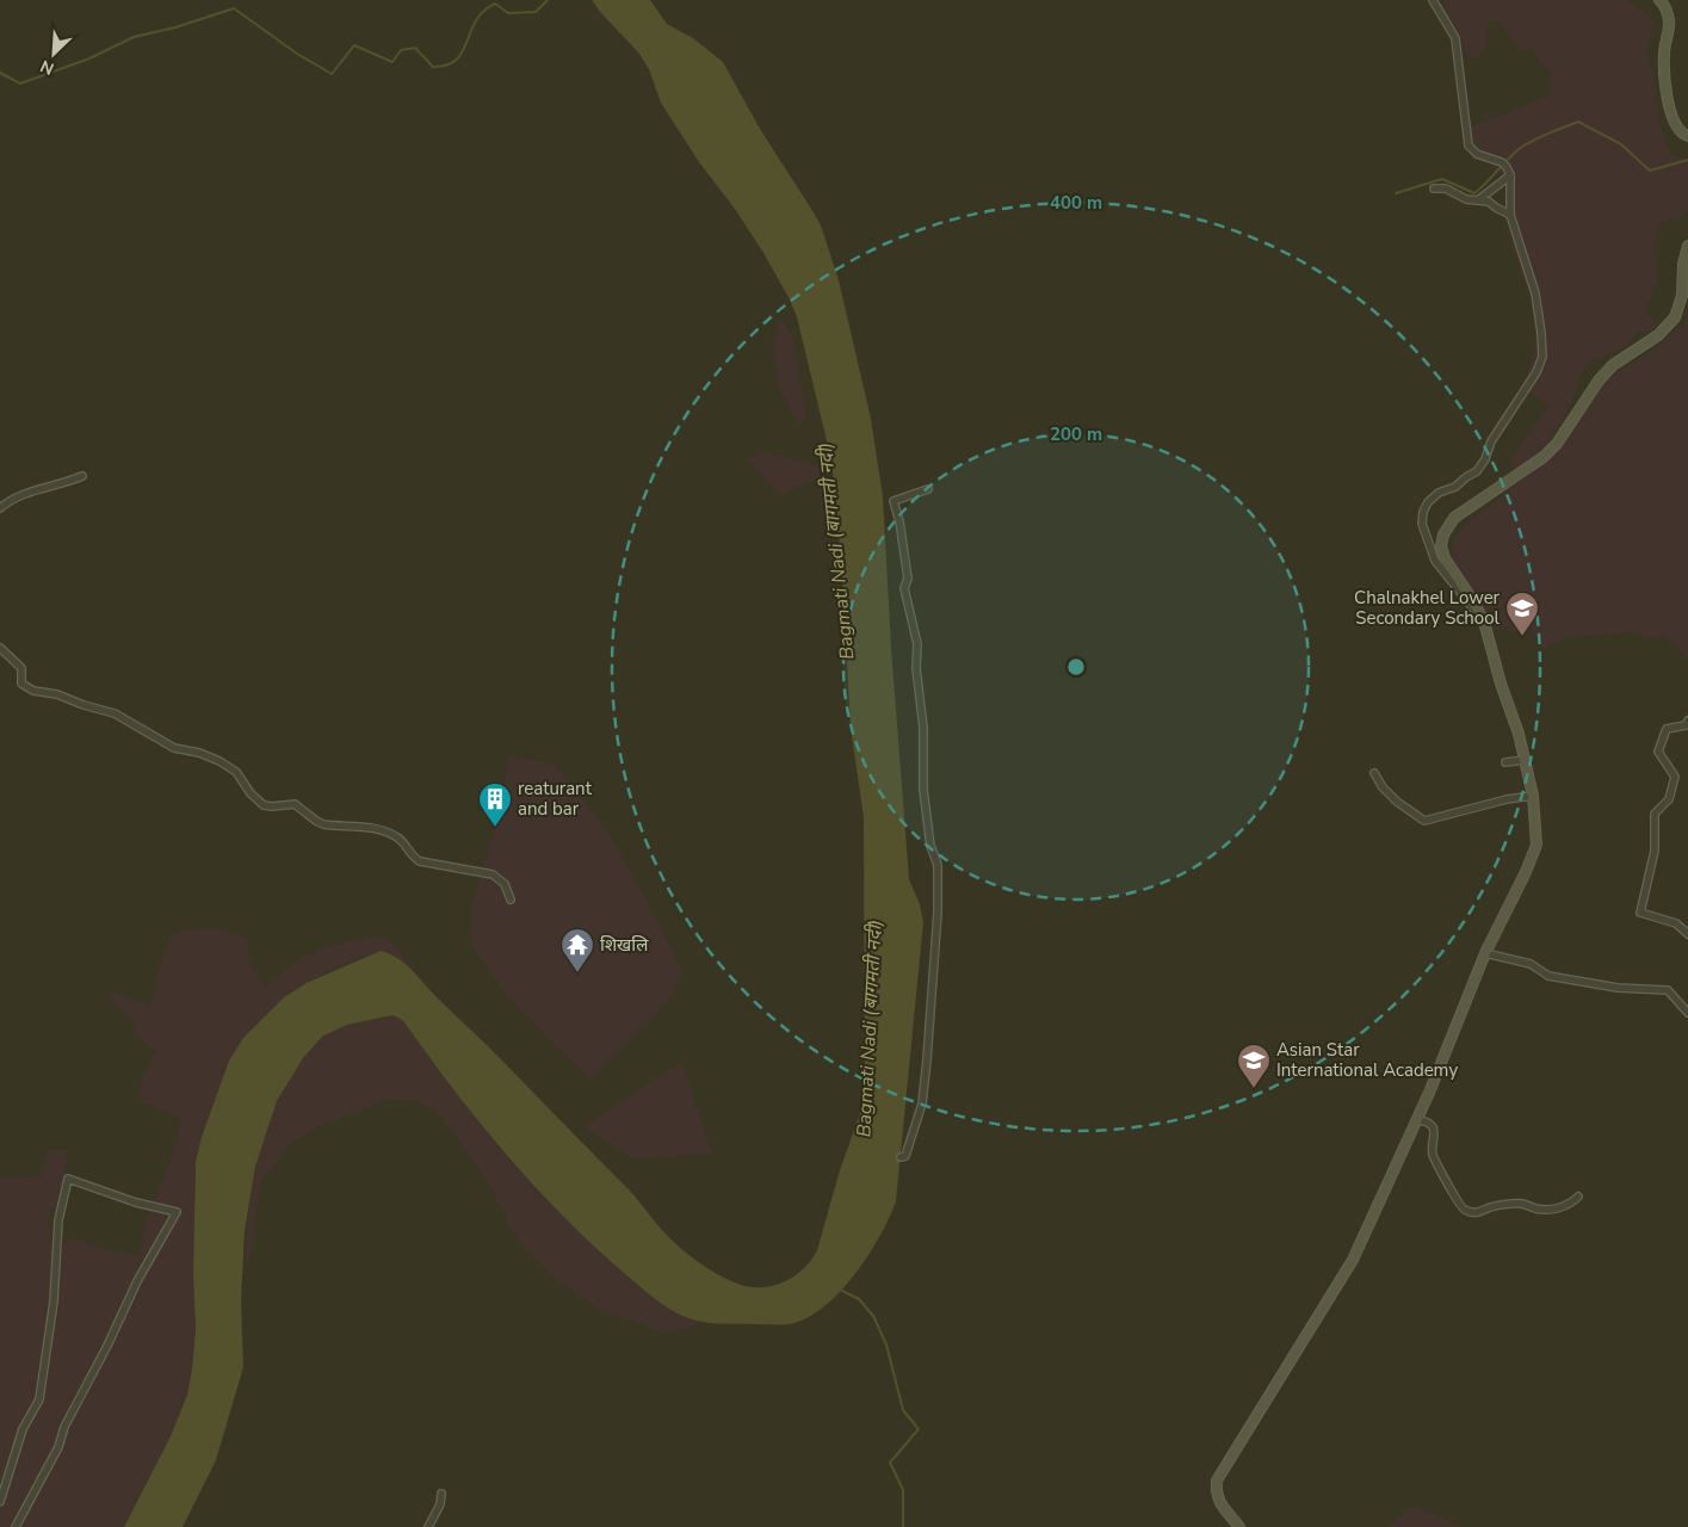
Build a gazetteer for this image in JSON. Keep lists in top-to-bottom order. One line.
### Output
{"water":["Bagmati Nadi (बागमती नदी)"],"places":{"school or university":["Chalnakhel Lower Secondary School","Asian Star International Academy"],"building":["reaturant and bar"],"temple":["शिखलि"]},"north":"bottom left","rings":["400 m","200 m"]}
